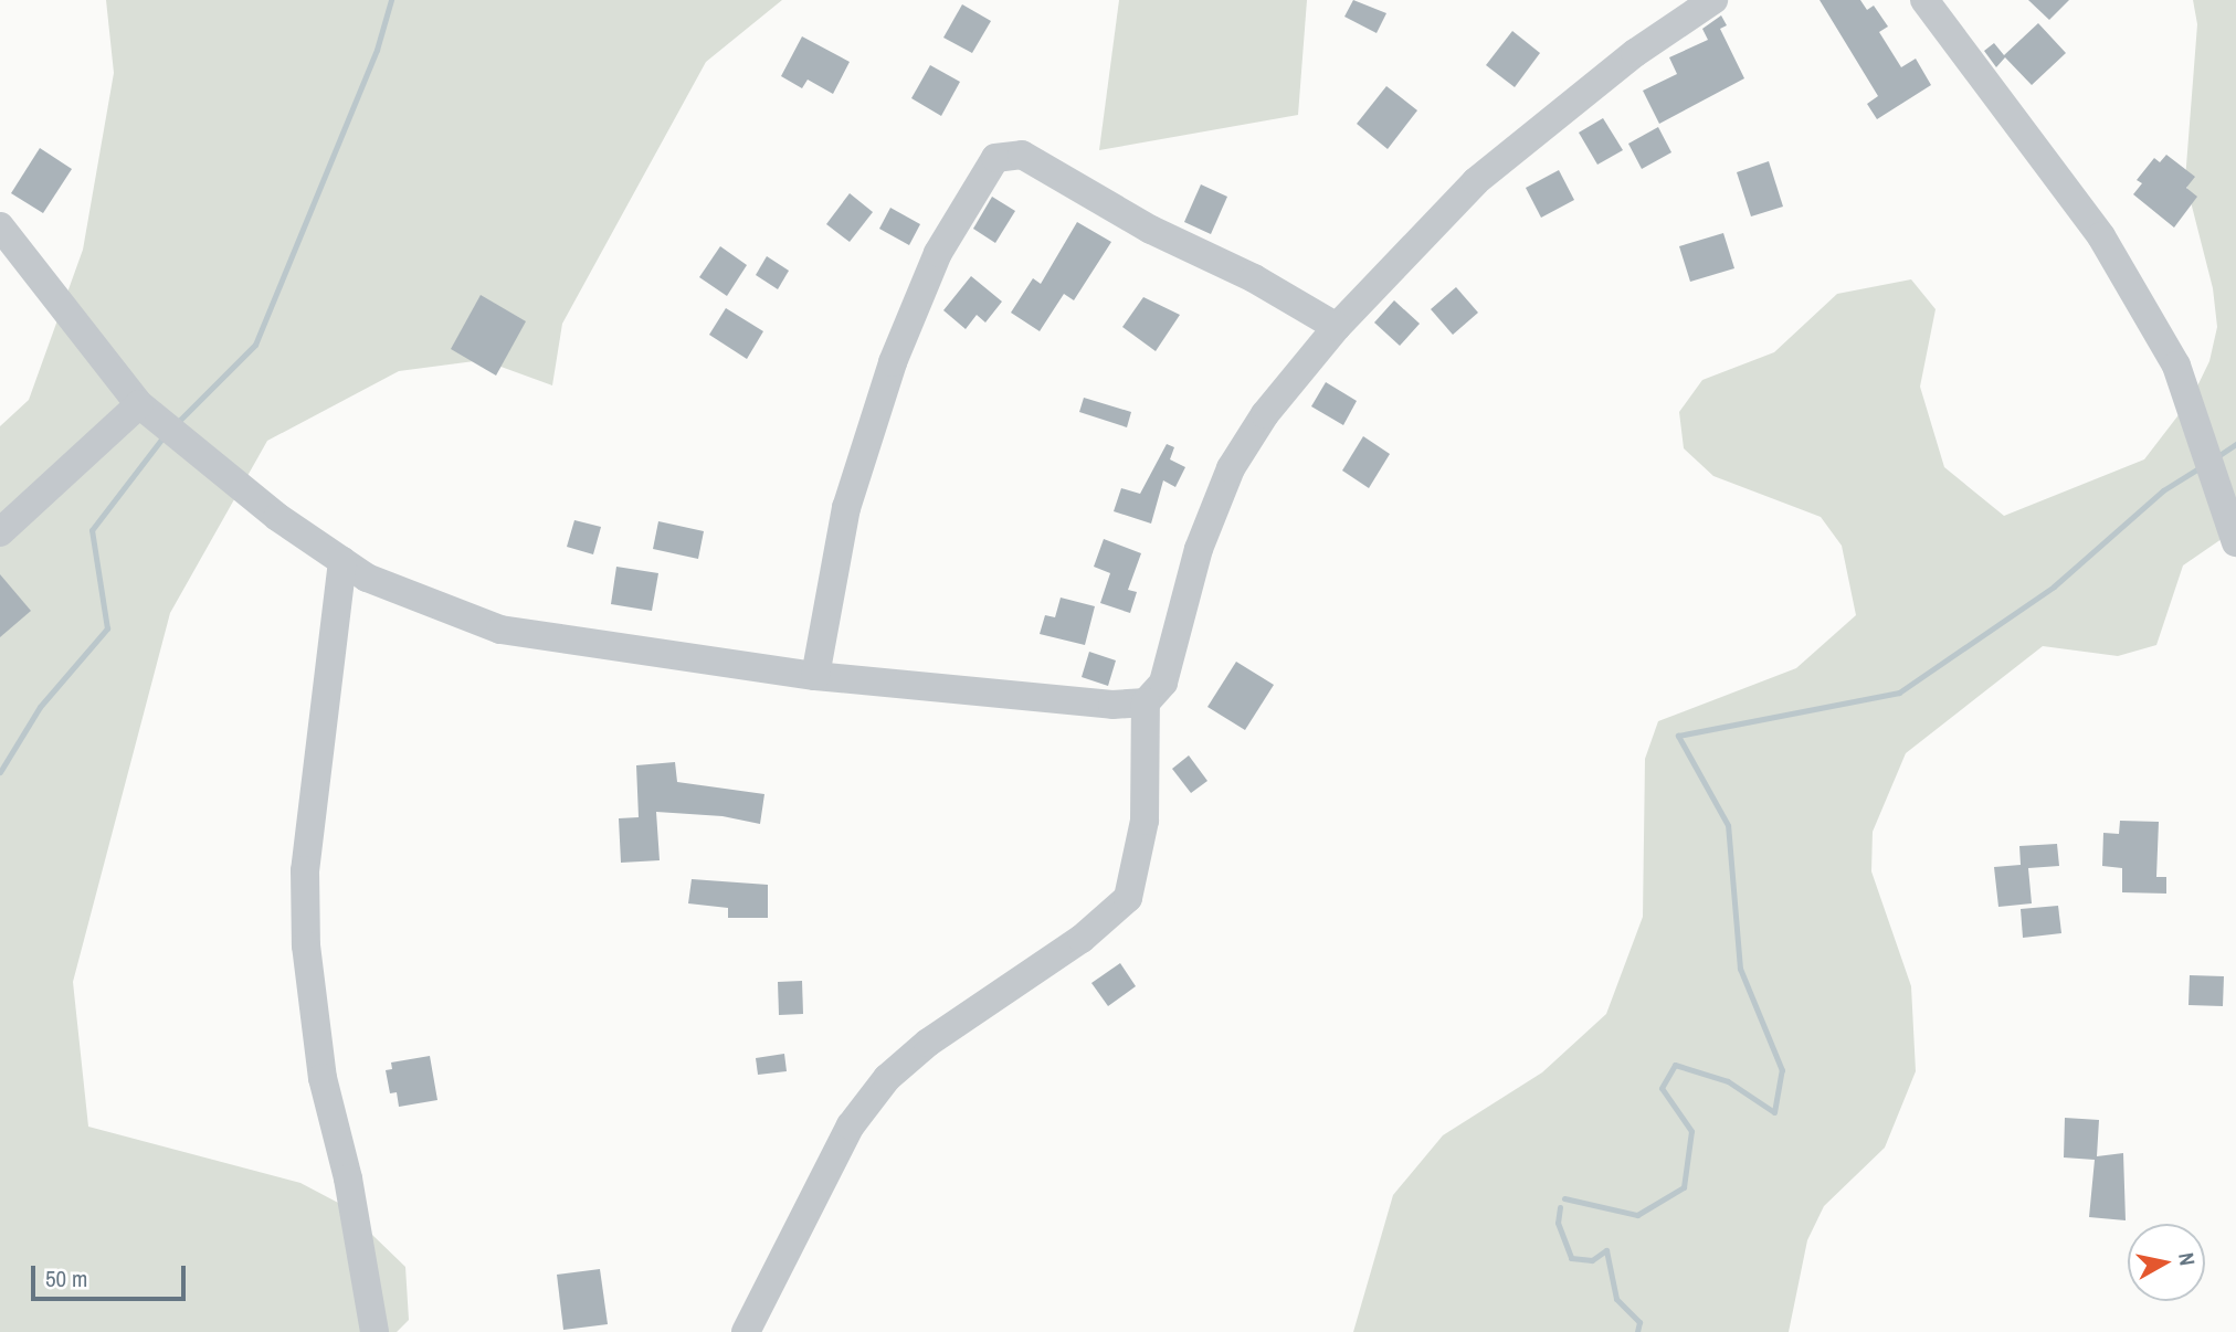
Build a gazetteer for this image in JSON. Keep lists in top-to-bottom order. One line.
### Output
{"scale_bar":"50 m","north":"right"}
